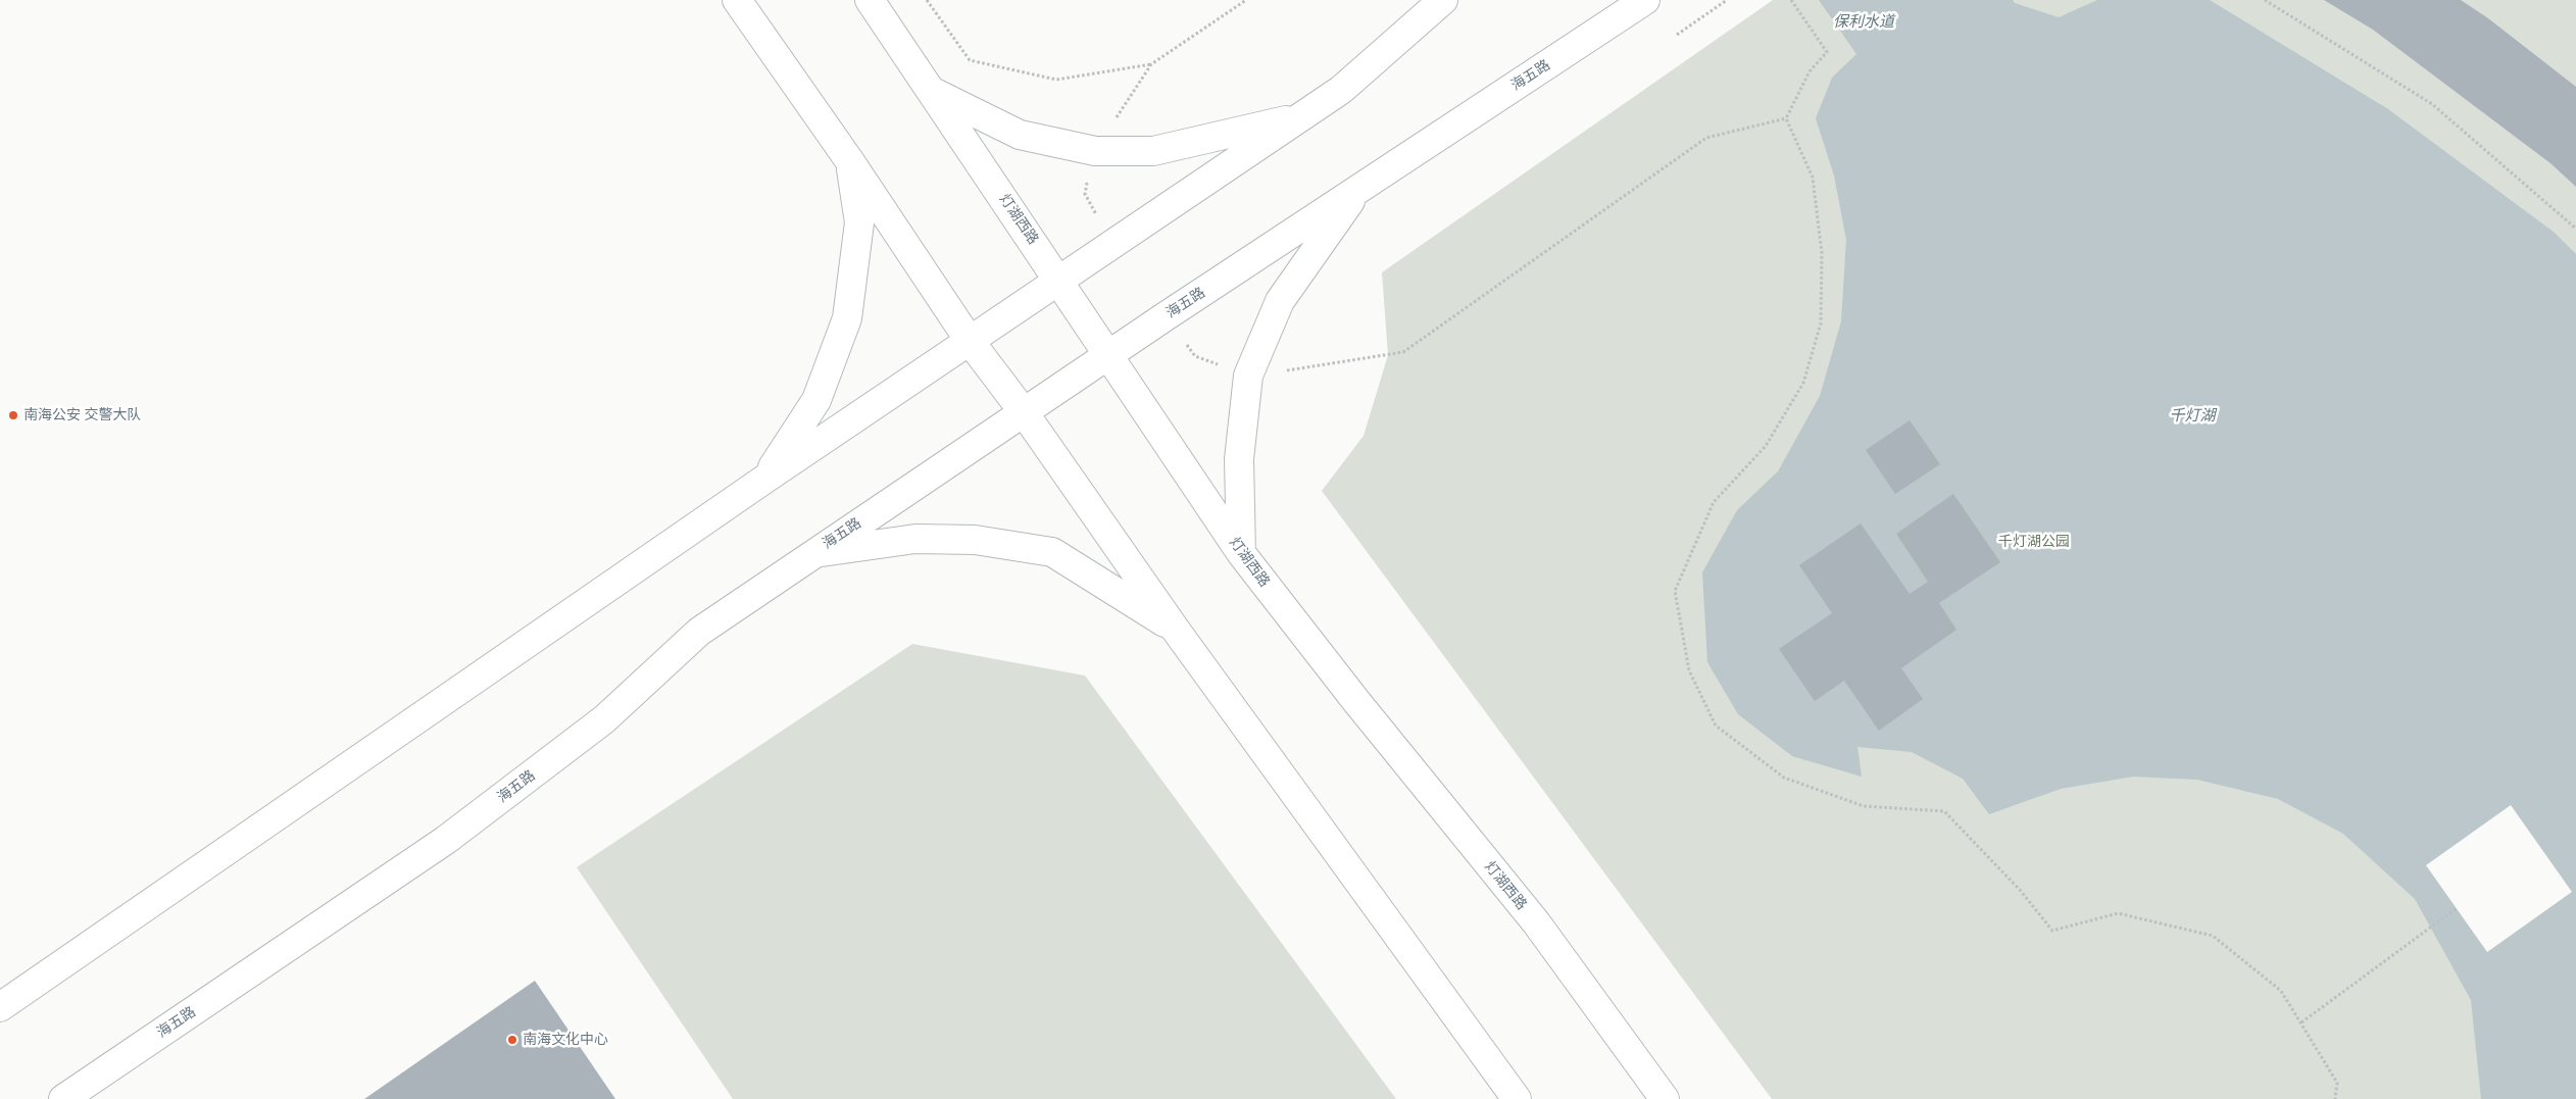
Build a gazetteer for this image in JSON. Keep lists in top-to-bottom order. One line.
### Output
{"streets":{"main road":["海五路","灯湖西路"]},"crossings":[["海五路","灯湖西路"]],"water":["保利水道","千灯湖"],"parks":["千灯湖公园"],"places":["南海公安 交警大队","南海文化中心"]}
